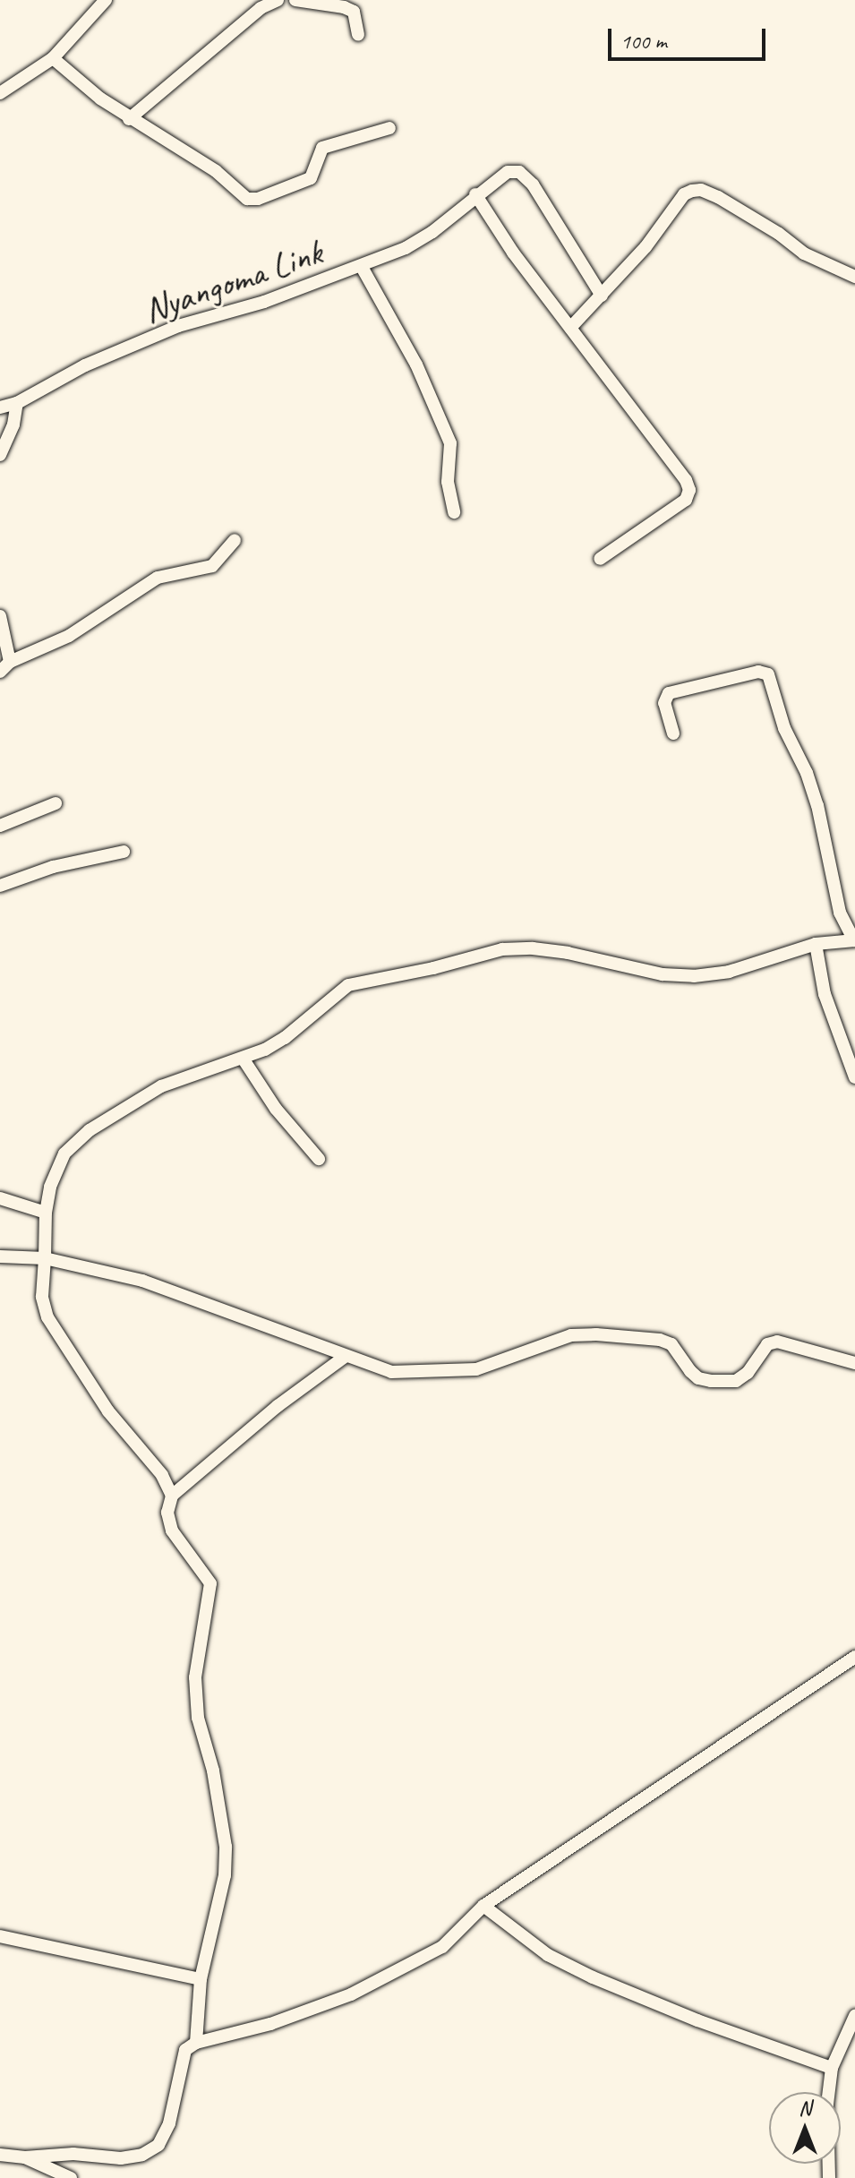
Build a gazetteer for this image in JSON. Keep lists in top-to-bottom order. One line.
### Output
{"streets":{"street":["Nyangoma Link"]},"scale_bar":"100 m","north":"top"}
